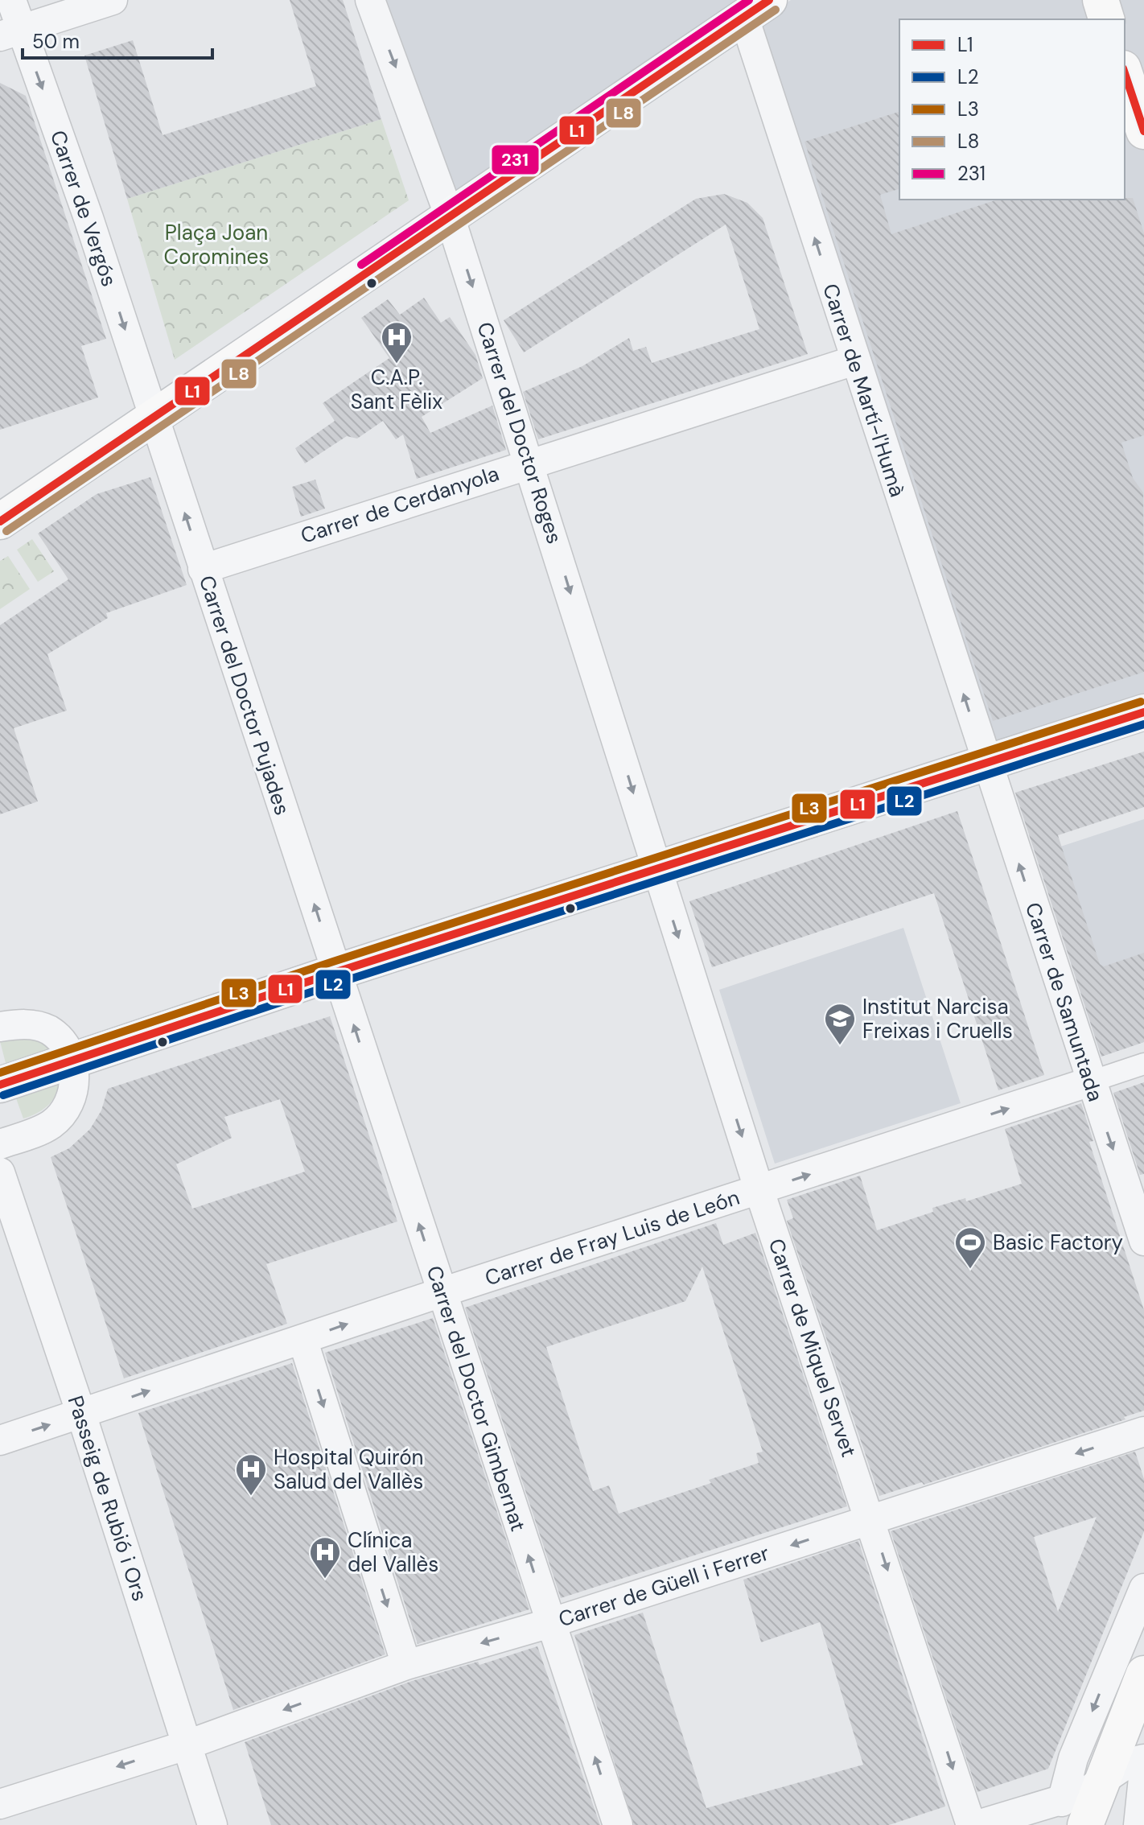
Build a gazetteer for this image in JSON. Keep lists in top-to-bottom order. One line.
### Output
{"streets":{"street":["Carrer de Vergós","Carrer de Martí-l'Humà","Carrer del Doctor Roges","Carrer de Cerdanyola","Carrer del Doctor Pujades","Carrer de Samuntada","Carrer de Fray Luis de León","Carrer de Miquel Servet","Carrer del Doctor Gimbernat","Passeig de Rubió i Ors","Carrer de Güell i Ferrer"]},"crossings":[["Carrer de Vergós","Carrer del Doctor Pujades"],["Carrer de Martí-l'Humà","Carrer de Cerdanyola"],["Carrer de Martí-l'Humà","Carrer de Samuntada"],["Carrer del Doctor Roges","Carrer de Cerdanyola"],["Carrer del Doctor Roges","Carrer de Miquel Servet"],["Carrer de Cerdanyola","Carrer del Doctor Pujades"],["Carrer del Doctor Pujades","Carrer del Doctor Gimbernat"],["Carrer de Samuntada","Carrer de Fray Luis de León"],["Carrer de Fray Luis de León","Carrer de Miquel Servet"],["Carrer de Fray Luis de León","Carrer del Doctor Gimbernat"],["Carrer de Fray Luis de León","Passeig de Rubió i Ors"],["Carrer de Miquel Servet","Carrer de Güell i Ferrer"],["Carrer del Doctor Gimbernat","Carrer de Güell i Ferrer"],["Passeig de Rubió i Ors","Carrer de Güell i Ferrer"]],"one_way":["Carrer de Vergós","Carrer de Martí-l'Humà","Carrer del Doctor Roges","Carrer del Doctor Pujades","Carrer de Fray Luis de León","Carrer de Miquel Servet","Carrer de Güell i Ferrer"],"parks":["Plaça Joan Coromines"],"places":{"hospital":["C.A.P. Sant Fèlix","Hospital Quirón Salud del Vallès","Clínica del Vallès"],"school or university":["Institut Narcisa Freixas i Cruells"],"sports":["Basic Factory"]},"lines":["transit line L1","transit line 231","transit line L8","transit line L3","transit line L2"],"legend":["L1","L2","L3","L8","231"],"scale_bar":"50 m"}
